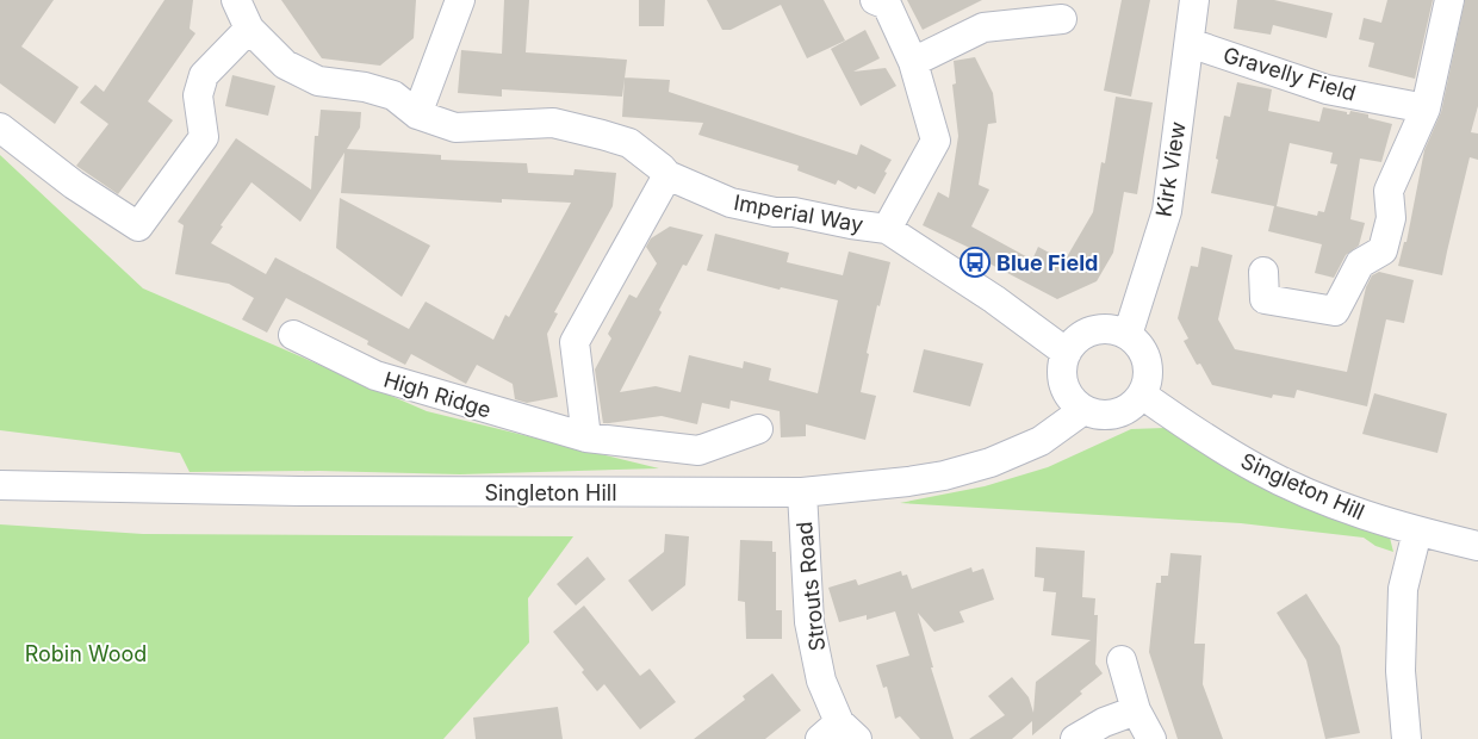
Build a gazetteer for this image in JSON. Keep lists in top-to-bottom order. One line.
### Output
{"streets":{"street":["Gravelly Field","Kirk View","Imperial Way","High Ridge","Singleton Hill","Strouts Road"]},"crossings":[["Gravelly Field","Kirk View"],["Kirk View","Imperial Way"],["Kirk View","Singleton Hill"],["Imperial Way","Singleton Hill"],["Singleton Hill","Strouts Road"]],"parks":["Robin Wood"],"places":{"bus stop":["Blue Field"]}}
